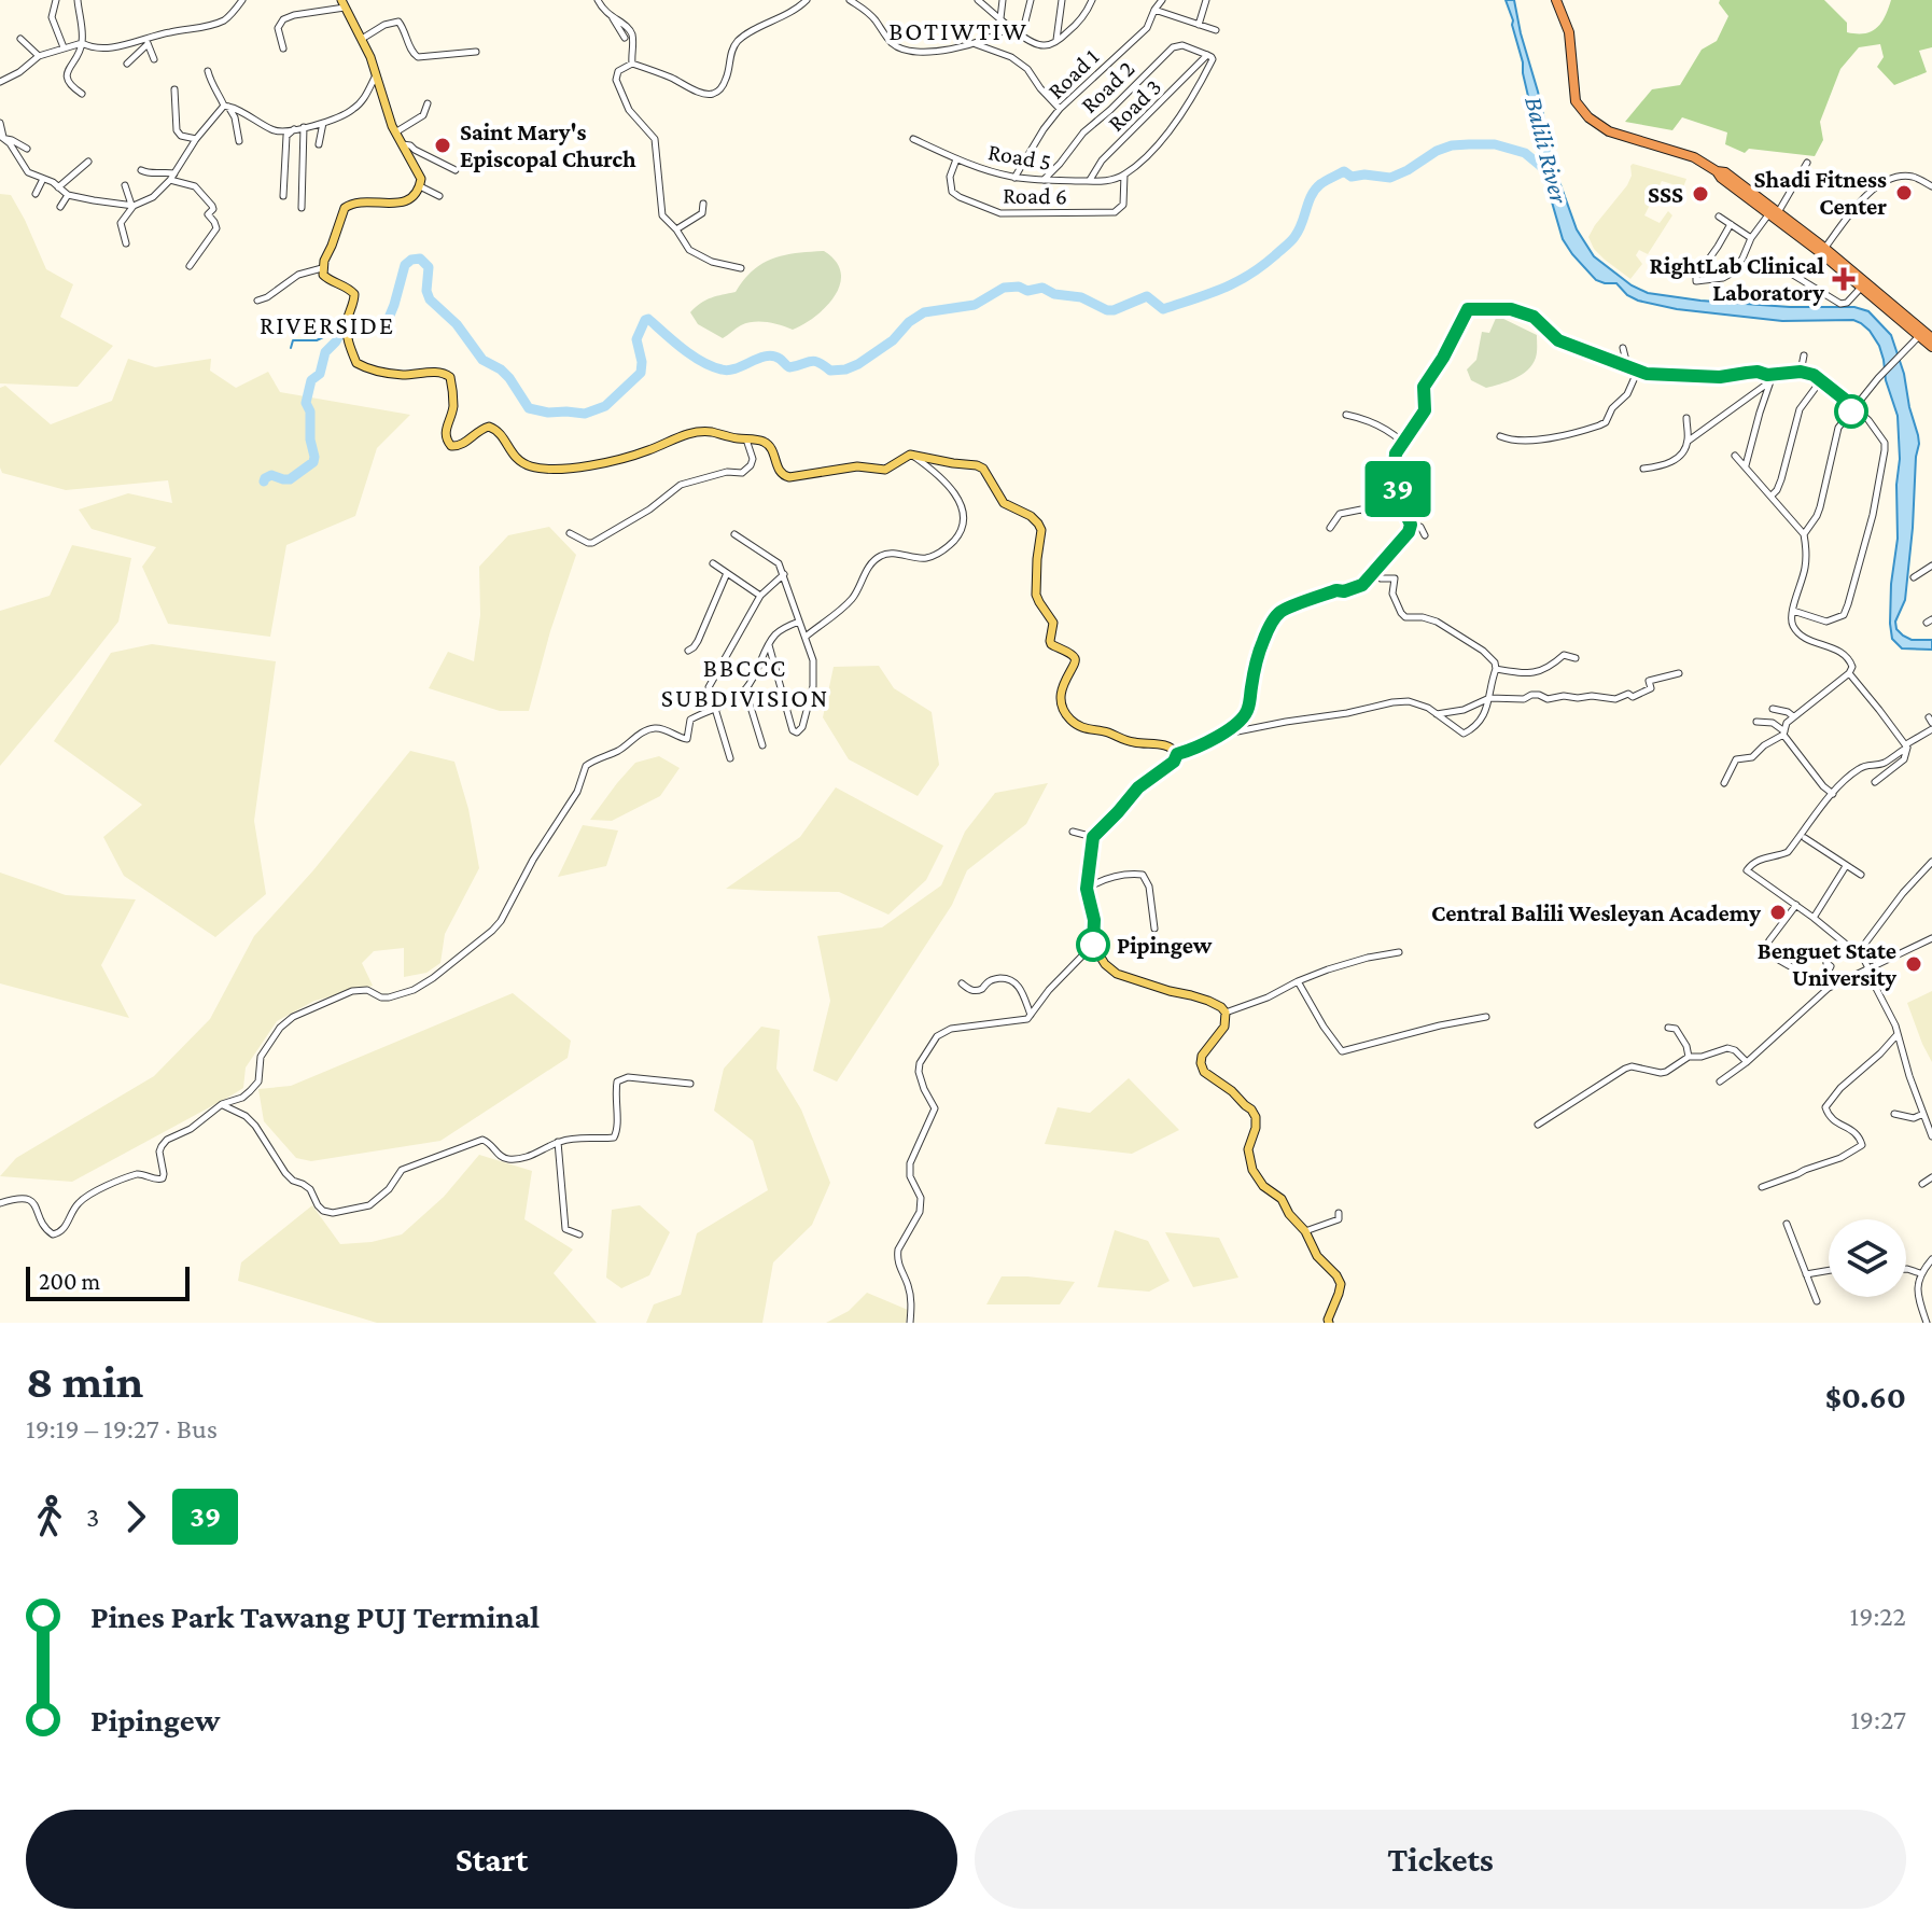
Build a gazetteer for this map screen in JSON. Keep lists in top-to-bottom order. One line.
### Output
{"streets":{"street":["Road 1","Road 2","Road 3","Road 5","Road 6"]},"crossings":[["Road 1","Road 5"],["Road 2","Road 3"],["Road 2","Road 5"],["Road 3","Road 5"],["Road 5","Road 6"]],"districts":["BOTIWTIW","RIVERSIDE","BBCCC SUBDIVISION"],"water":["Balili River"],"places":{"other":["Saint Mary's Episcopal Church","Shadi Fitness Center","SSS","Central Balili Wesleyan Academy","Pipingew","Benguet State University"],"health":["RightLab Clinical Laboratory"]},"lines":["bus line 39"],"scale_bar":"200 m","page":{"on_map":"39","scale":"200 m","heading":["8 min","19:19 – 19:27 · Bus","$0.60"],"legs":["3","39"],"list":[{"name":"Pines Park Tawang PUJ Terminal","value":"19:22"},{"name":"Pipingew","value":"19:27"}],"buttons":["Start","Tickets"]}}
